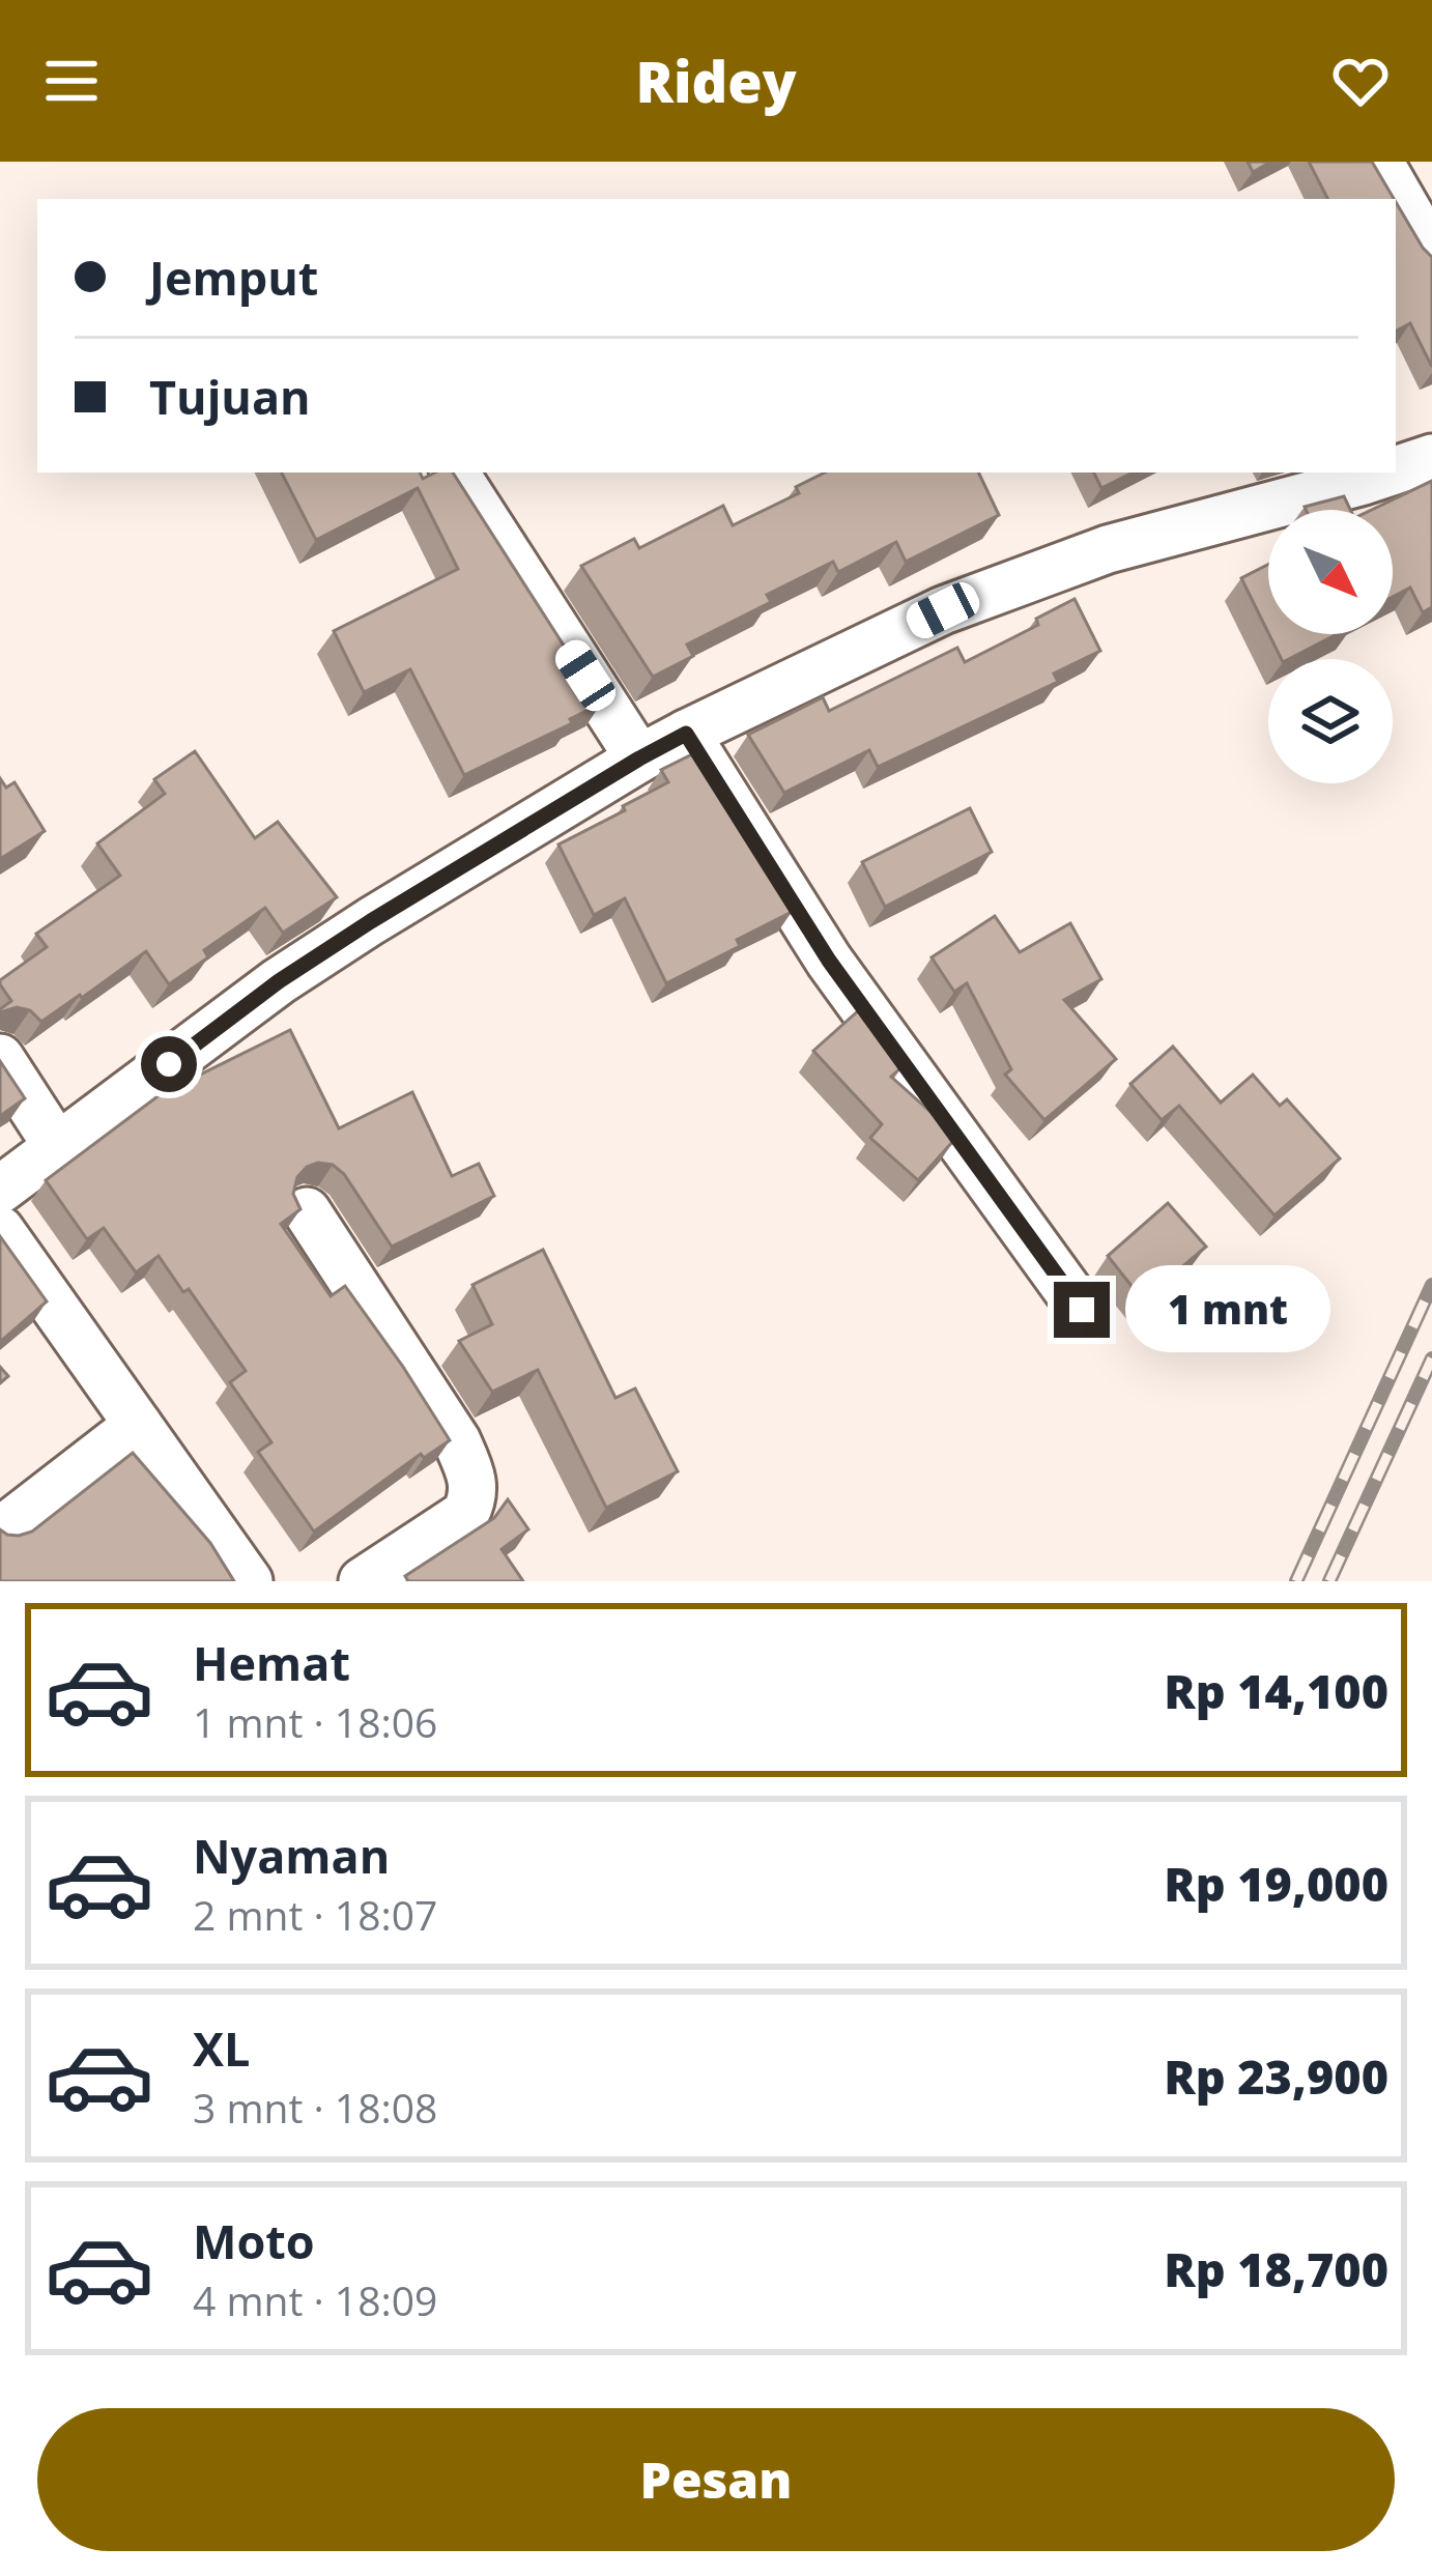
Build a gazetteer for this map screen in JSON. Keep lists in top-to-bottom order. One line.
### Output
{"north":"bottom right","page":{"header":"Ridey","banner":["Jemput","Tujuan"],"bubble":"1 mnt","list":[{"name":"Hemat","note":"1 mnt · 18:06","value":"Rp 14,100"},{"name":"Nyaman","note":"2 mnt · 18:07","value":"Rp 19,000"},{"name":"XL","note":"3 mnt · 18:08","value":"Rp 23,900"},{"name":"Moto","note":"4 mnt · 18:09","value":"Rp 18,700"}],"buttons":"Pesan"}}
